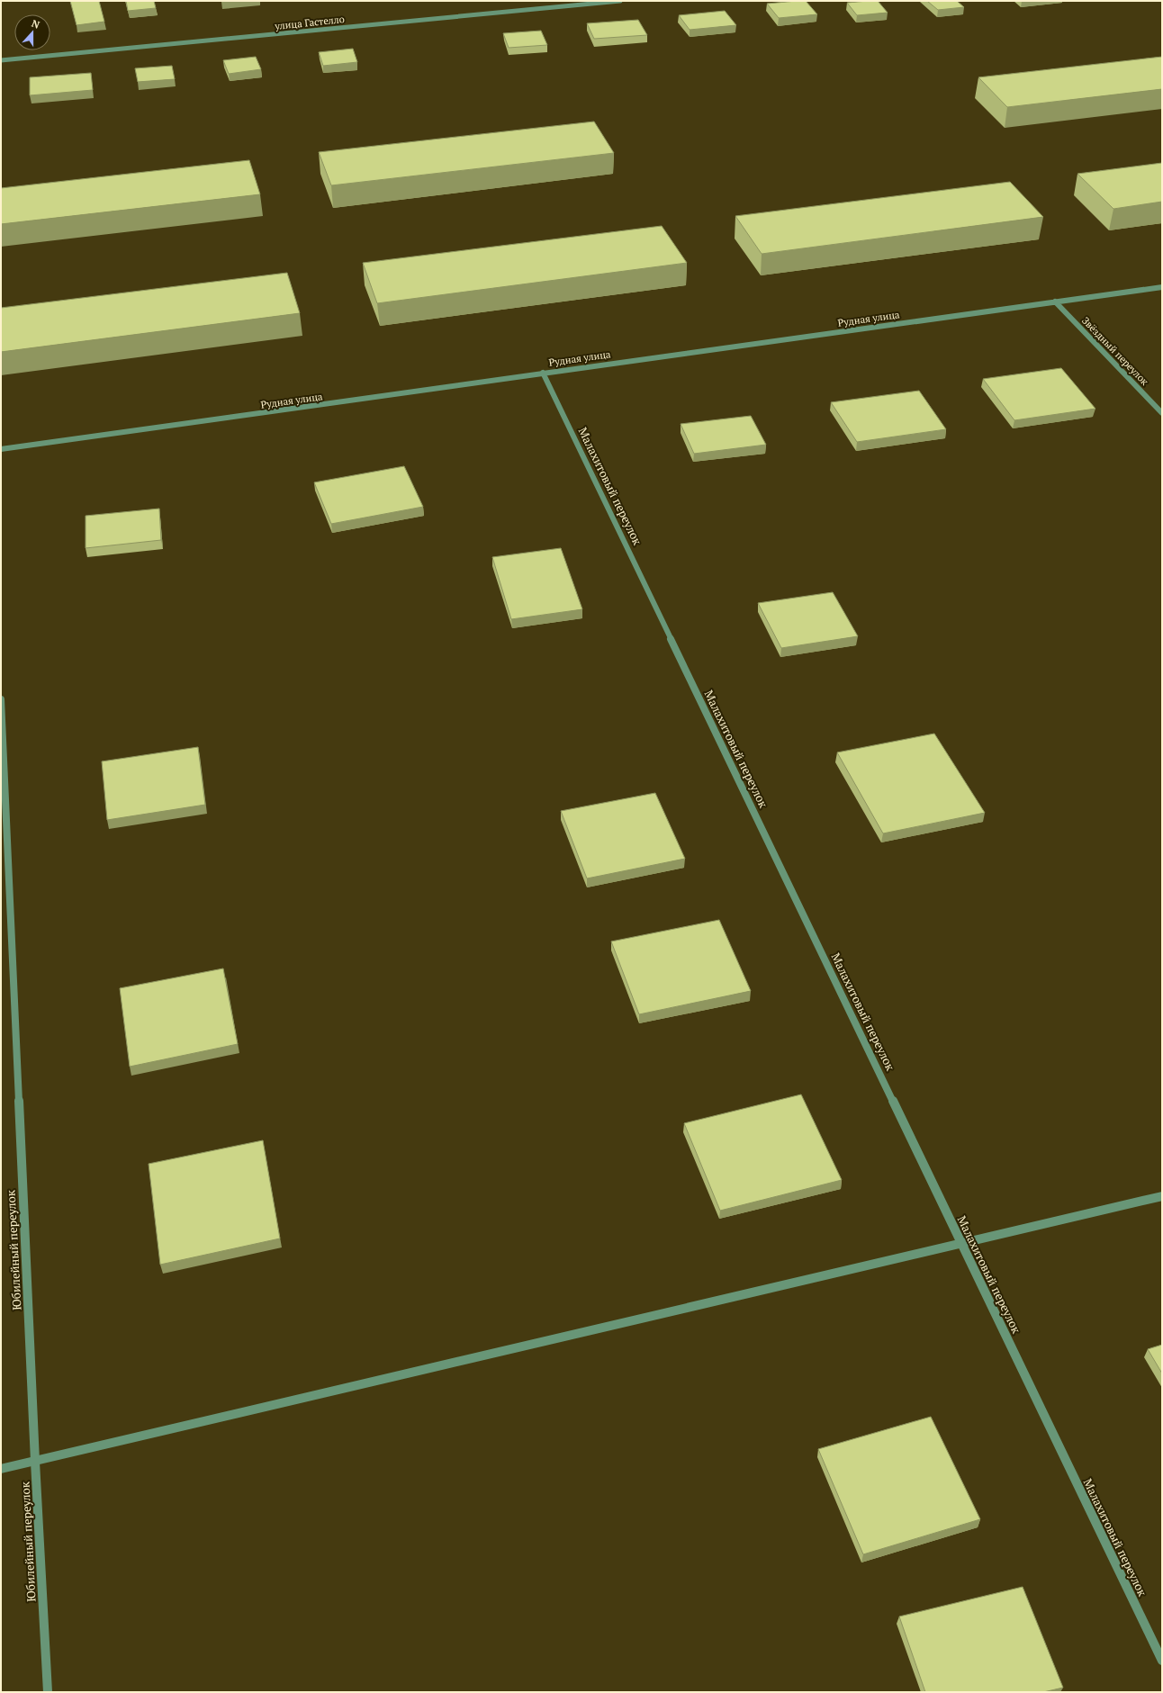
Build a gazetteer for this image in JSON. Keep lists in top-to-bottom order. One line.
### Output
{"streets":{"street":["улица Гастелло","Рудная улица","Звёздный переулок","Малахитовый переулок","Юбилейный переулок"]},"crossings":[["Рудная улица","Звёздный переулок"],["Рудная улица","Малахитовый переулок"]],"north":"top"}
